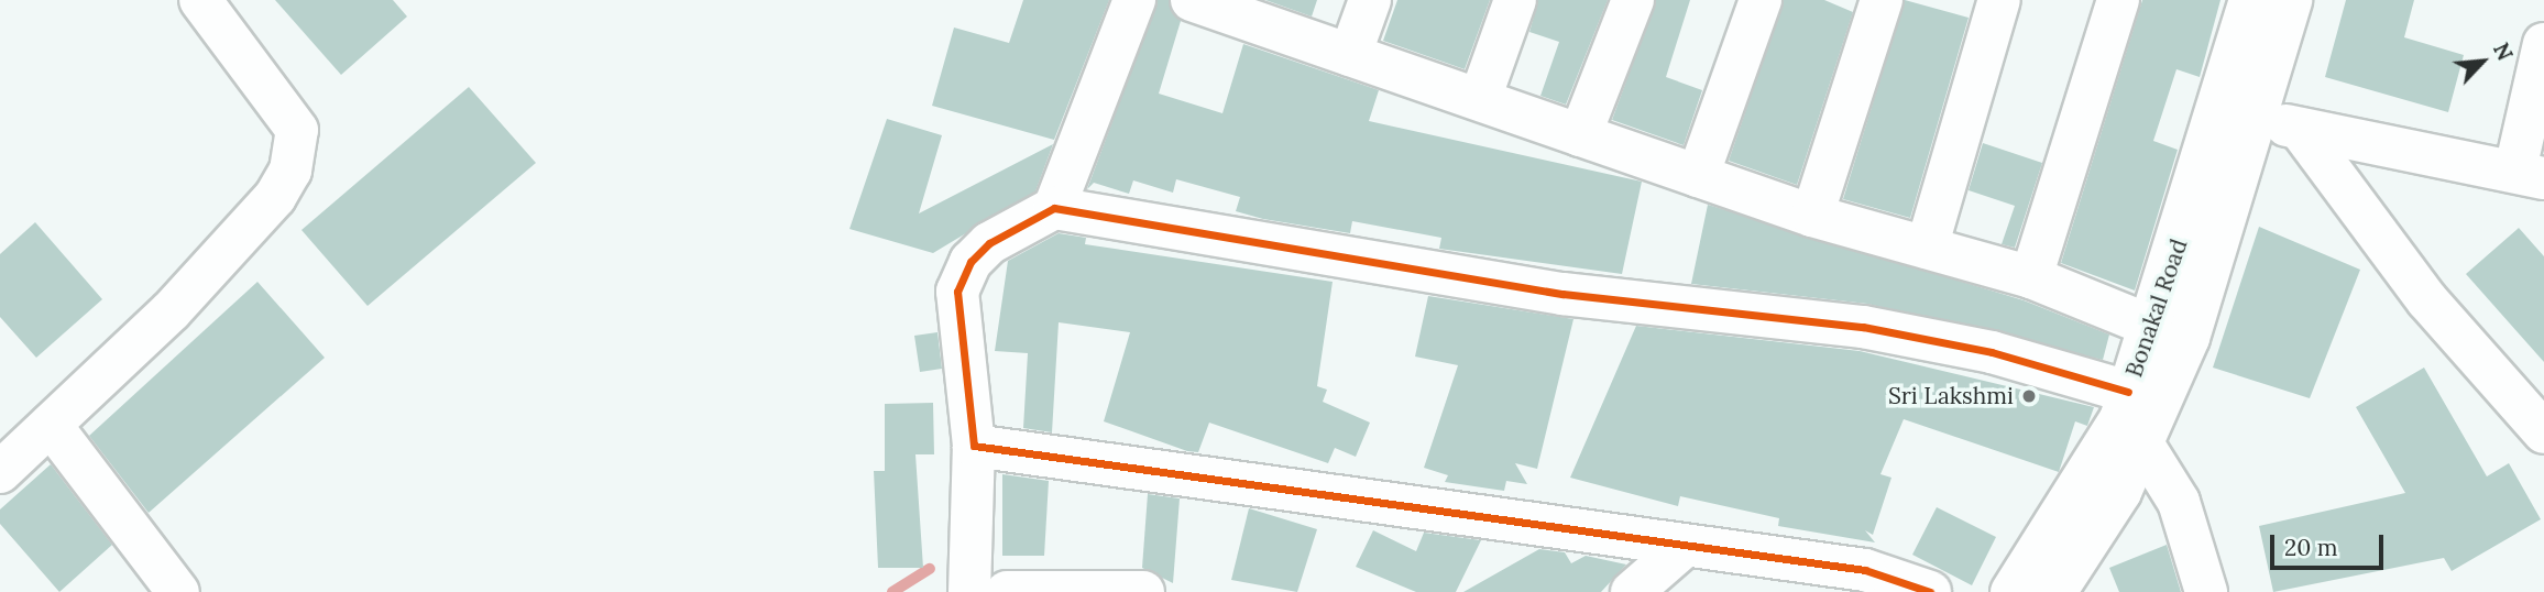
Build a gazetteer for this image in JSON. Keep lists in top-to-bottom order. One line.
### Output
{"streets":{"street":["Bonakal Road"]},"places":["Sri Lakshmi"],"scale_bar":"20 m","north":"top right"}
